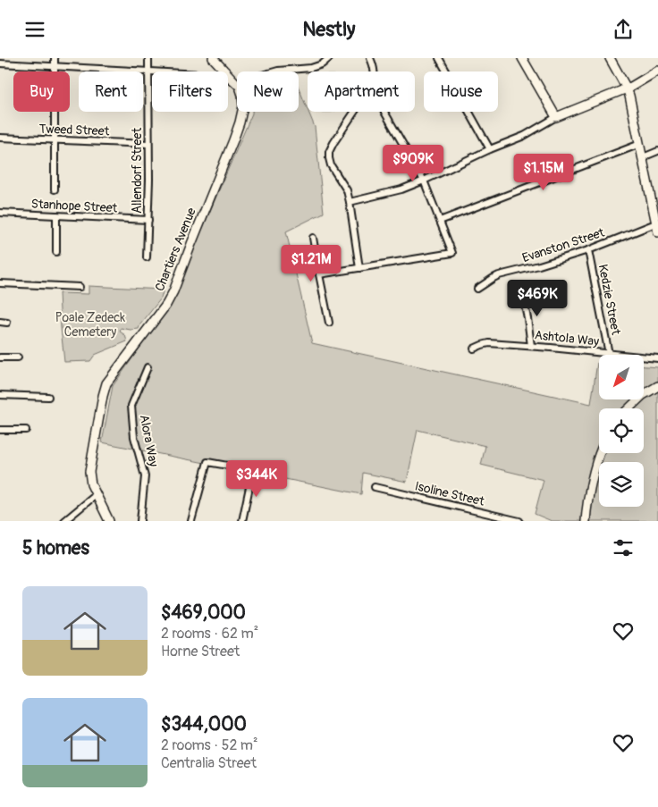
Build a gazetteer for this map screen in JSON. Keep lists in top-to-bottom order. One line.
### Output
{"streets":{"street":["Tweed Street","Allendorf Street","Stanhope Street","Evanston Street","Chartiers Avenue","Kedzie Street","Ashtola Way","Alora Way","Isoline Street"]},"crossings":[["Tweed Street","Allendorf Street"],["Allendorf Street","Stanhope Street"],["Evanston Street","Kedzie Street"],["Kedzie Street","Ashtola Way"]],"parks":["Poale Zedeck Cemetery"],"north":"bottom left","page":{"header":"Nestly","chip":["Buy","Rent","Filters","New","Apartment","House"],"price":["$909K","$1.15M","$1.21M","$469K","$344K"],"heading":"5 homes","list":[{"name":"$469,000","note":"2 rooms · 62 m² · Horne Street"},{"name":"$344,000","note":"2 rooms · 52 m² · Centralia Street"}]}}
